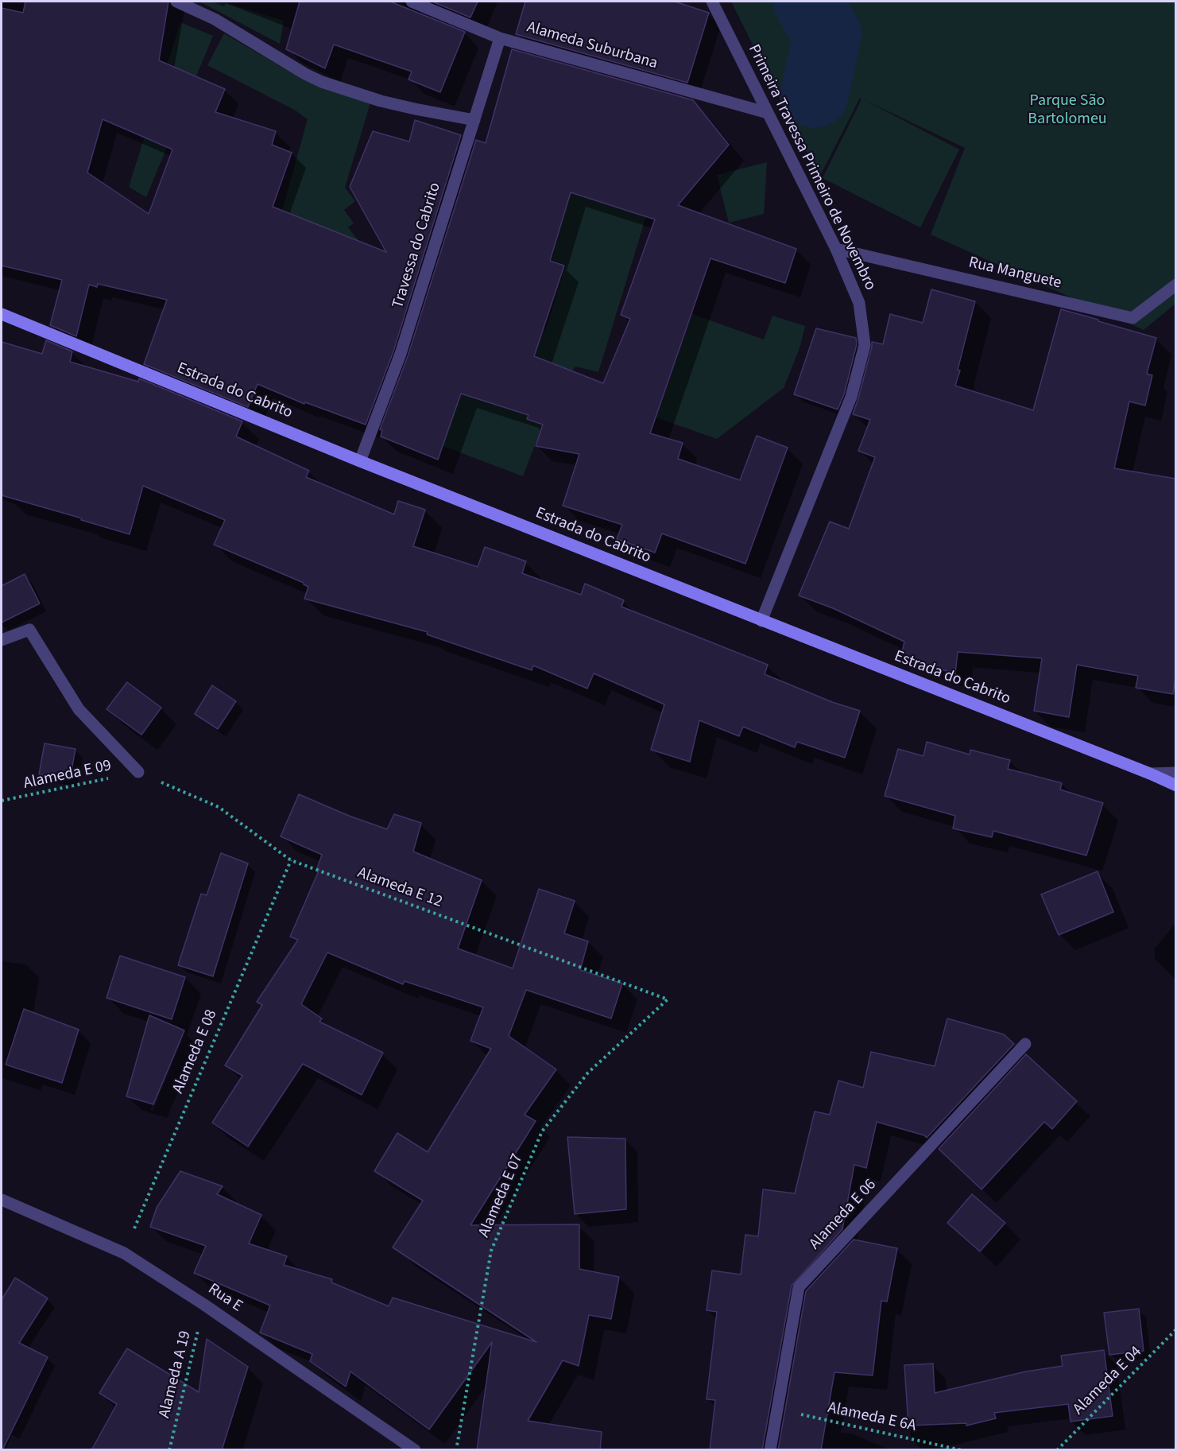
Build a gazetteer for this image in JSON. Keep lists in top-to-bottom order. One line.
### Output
{"streets":{"main road":["Estrada do Cabrito"],"street":["Alameda Suburbana","Primeira Travessa Primeiro de Novembro","Travessa do Cabrito","Rua Manguete","Alameda E 06","Rua E"],"path":["Alameda E 09","Alameda E 12","Alameda E 08","Alameda E 07","Alameda A 19","Alameda E 04","Alameda E 6A"]},"crossings":[["Alameda Suburbana","Primeira Travessa Primeiro de Novembro"],["Alameda Suburbana","Travessa do Cabrito"],["Primeira Travessa Primeiro de Novembro","Rua Manguete"],["Primeira Travessa Primeiro de Novembro","Estrada do Cabrito"],["Travessa do Cabrito","Estrada do Cabrito"],["Alameda E 09","Alameda E 12"],["Alameda E 12","Alameda E 08"],["Alameda E 12","Alameda E 07"],["Alameda E 08","Rua E"],["Alameda E 06","Alameda E 6A"],["Rua E","Alameda A 19"]],"parks":["Parque São Bartolomeu"]}
